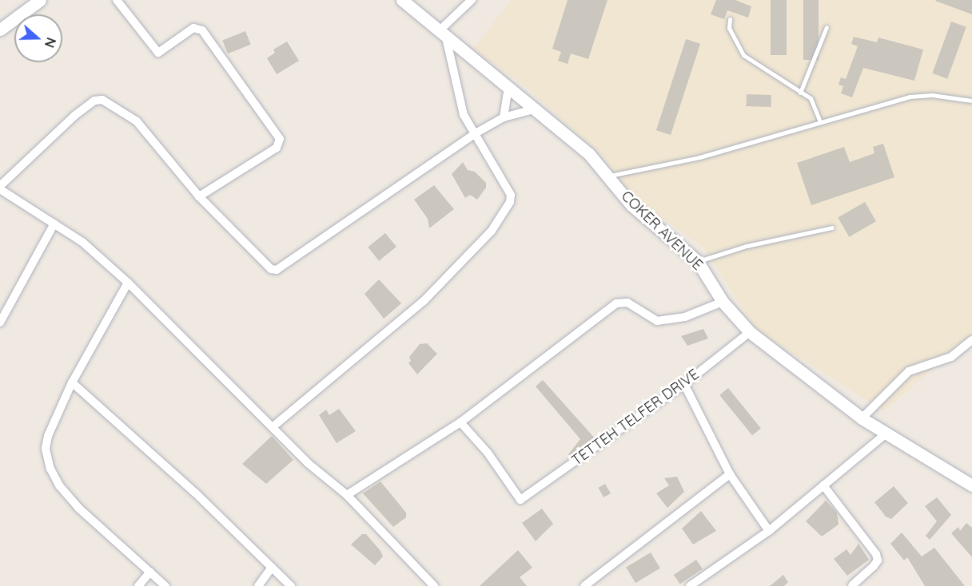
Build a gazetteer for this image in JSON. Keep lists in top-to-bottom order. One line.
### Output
{"streets":{"street":["COKER AVENUE","TETTEH TELFER DRIVE"]},"crossings":[["COKER AVENUE","TETTEH TELFER DRIVE"]],"north":"right"}
